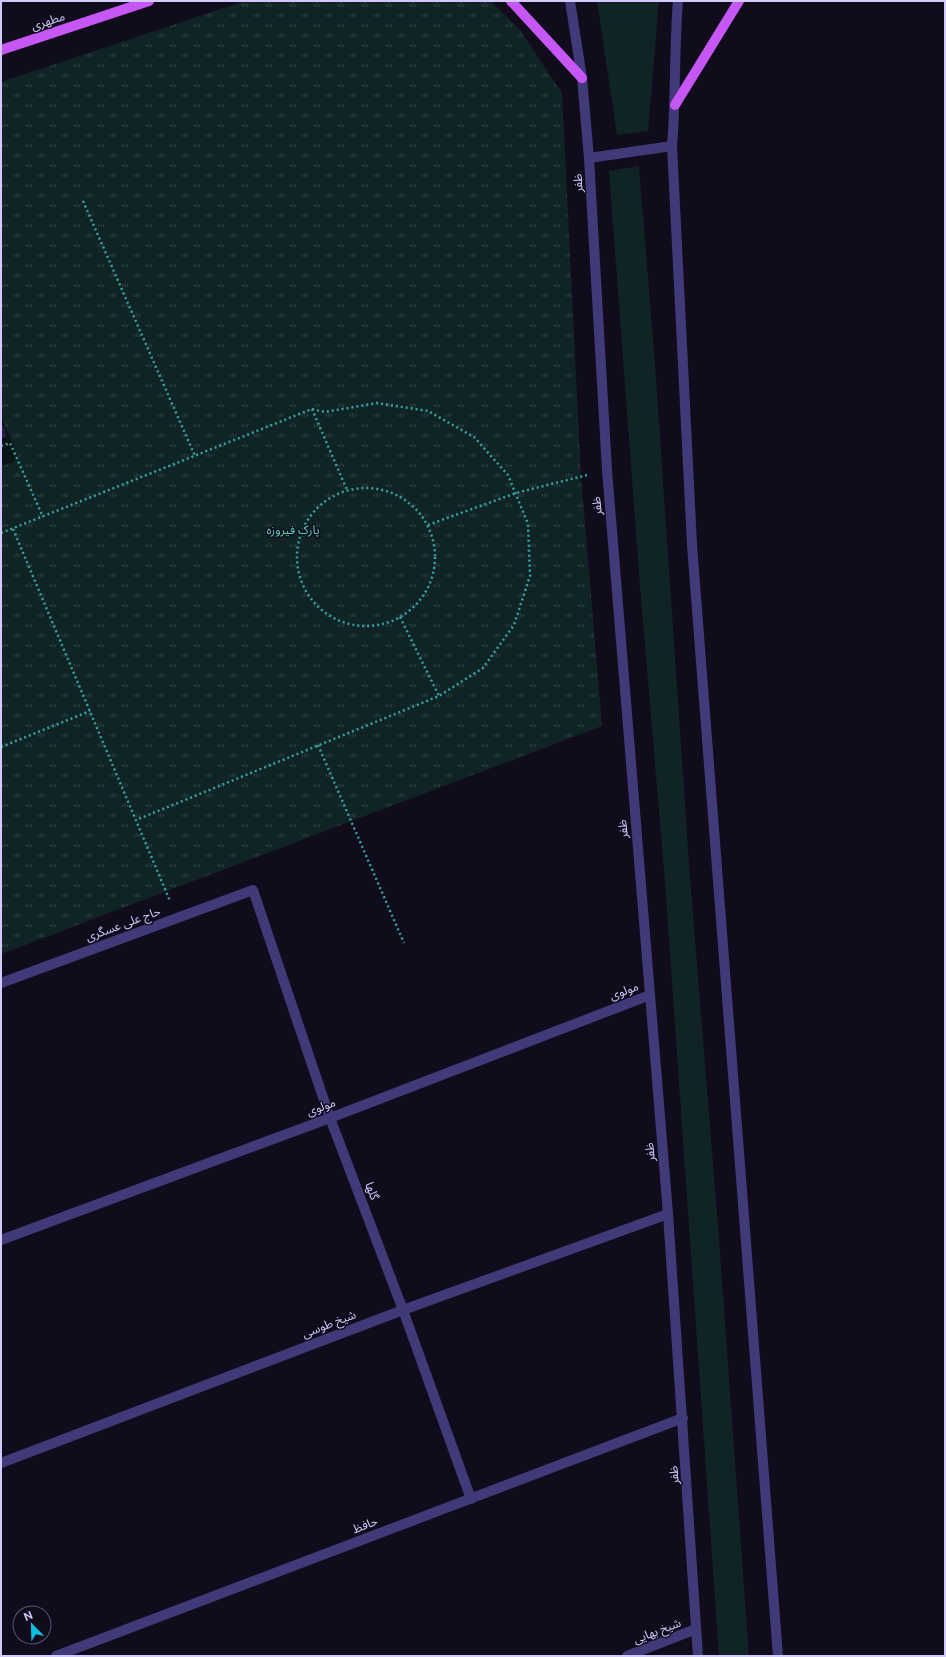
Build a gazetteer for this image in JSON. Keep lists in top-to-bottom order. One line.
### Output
{"streets":{"main road":["مطهری"],"street":["ظفر","حاج علی عسگری","مولوی","گلها","شیخ طوسی","حافظ","شیخ بهایی"]},"crossings":[["ظفر","مولوی"],["ظفر","شیخ طوسی"],["ظفر","حافظ"],["ظفر","شیخ بهایی"],["حاج علی عسگری","گلها"],["مولوی","گلها"],["گلها","شیخ طوسی"],["گلها","حافظ"]],"parks":["پارک فیروزه"],"north":"top left"}
